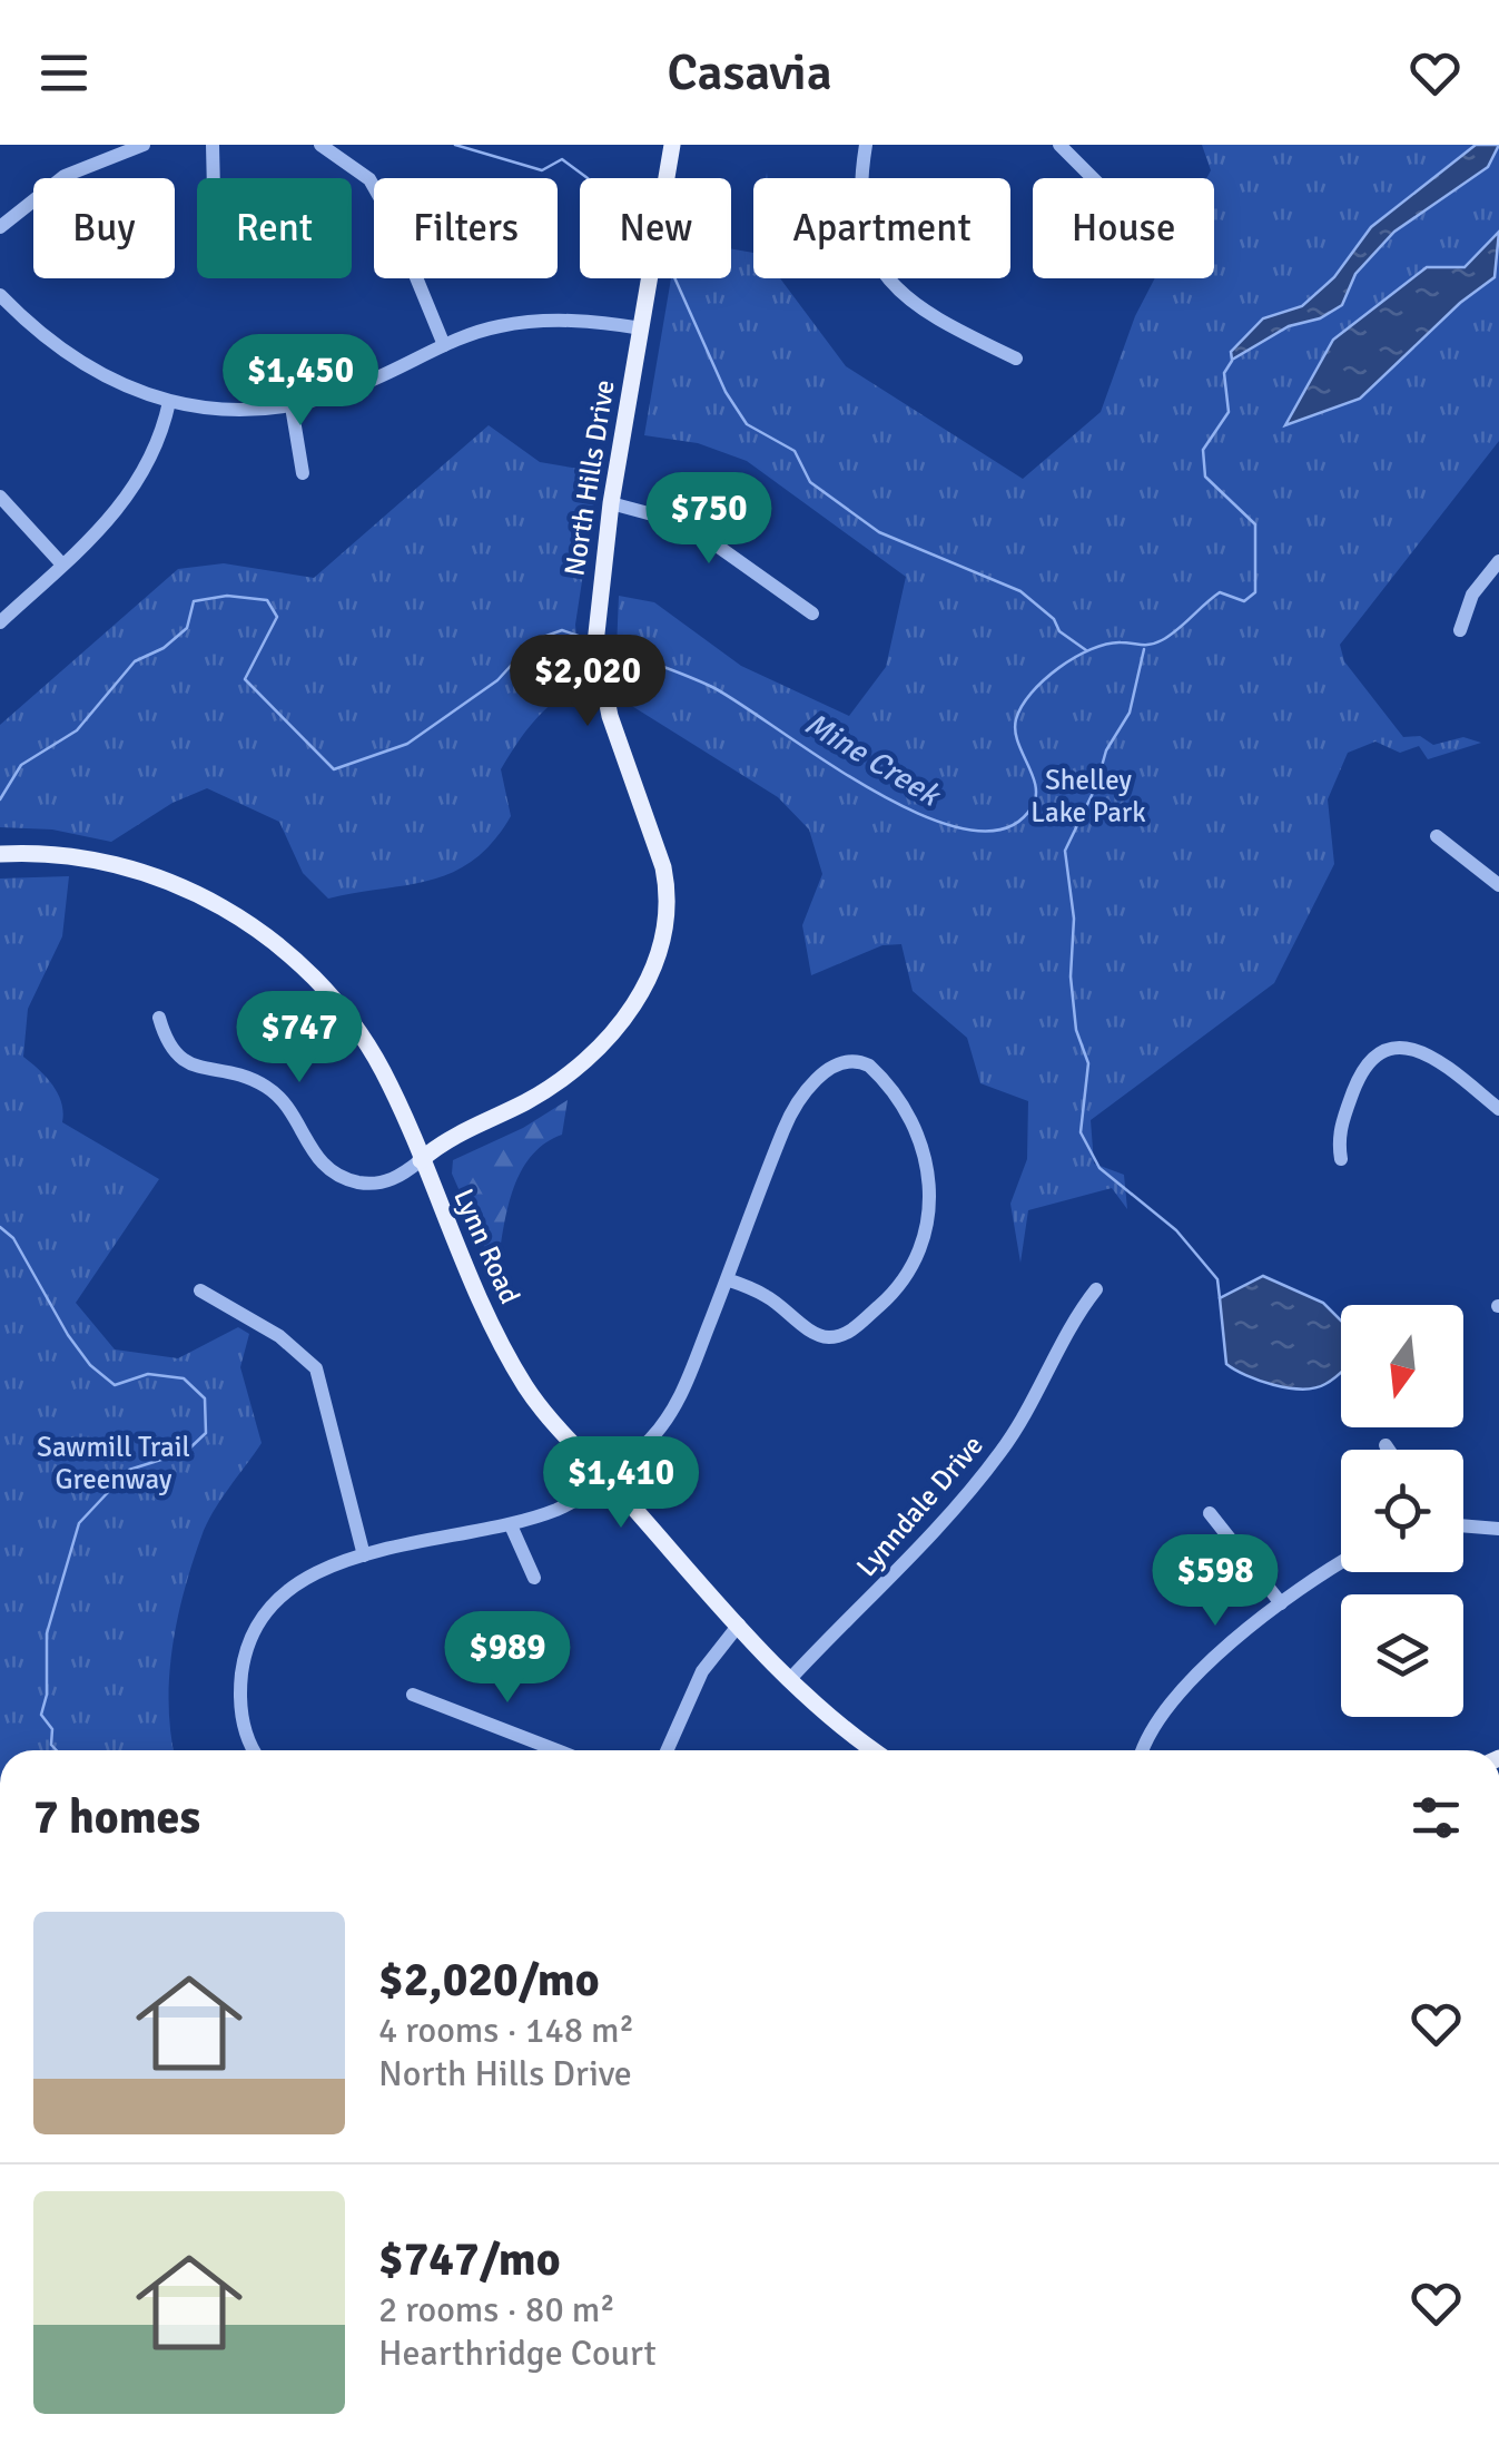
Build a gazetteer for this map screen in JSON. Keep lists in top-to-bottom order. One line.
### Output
{"streets":{"main road":["North Hills Drive","Lynn Road"],"street":["Lynndale Drive"]},"crossings":[["North Hills Drive","Lynn Road"],["Lynn Road","Lynndale Drive"]],"water":["Mine Creek"],"parks":["Shelley Lake Park","Sawmill Trail Greenway"],"north":"bottom","page":{"header":"Casavia","chip":["Buy","Rent","Filters","New","Apartment","House"],"price":["$1,450","$750","$2,020","$747","$1,410","$598","$989"],"heading":"7 homes","list":[{"name":"$2,020/mo","note":"4 rooms · 148 m² · North Hills Drive"},{"name":"$747/mo","note":"2 rooms · 80 m² · Hearthridge Court"}]}}
